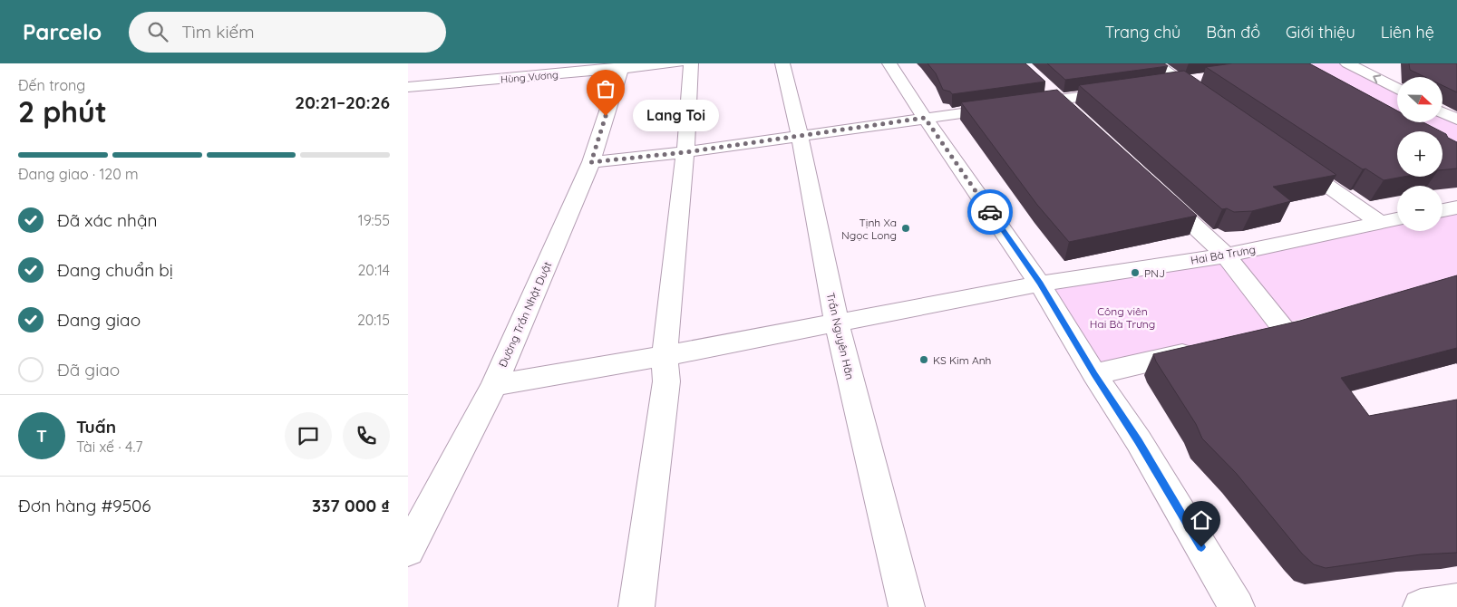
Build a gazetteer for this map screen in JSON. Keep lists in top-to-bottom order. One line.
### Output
{"streets":{"street":["Hùng Vương","Hai Bà Trưng","Đường Trần Nhật Duật","Trần Nguyên Hãn"]},"crossings":[["Hùng Vương","Đường Trần Nhật Duật"],["Hai Bà Trưng","Đường Trần Nhật Duật"],["Hai Bà Trưng","Trần Nguyên Hãn"]],"parks":["Công viên Hai Bà Trưng"],"places":["Lang Toi","Tịnh Xa Ngọc Long","PNJ","KS Kim Anh"],"north":"right","page":{"header":"Parcelo","search":"Tìm kiếm","nav":["Trang chủ","Bản đồ","Giới thiệu","Liên hệ"],"heading":["2 phút","Đến trong","20:21–20:26"],"panel":["Tuấn","Tài xế · 4.7","Đơn hàng #9506","337 000 ₫"],"map_buttons":["+","−"],"bubble":"Lang Toi","bar":"Đang giao · 120 m","list":[["Đã xác nhận","19:55"],["Đang chuẩn bị","20:14"],["Đang giao","20:15"],"Đã giao"],"round":"T"}}
